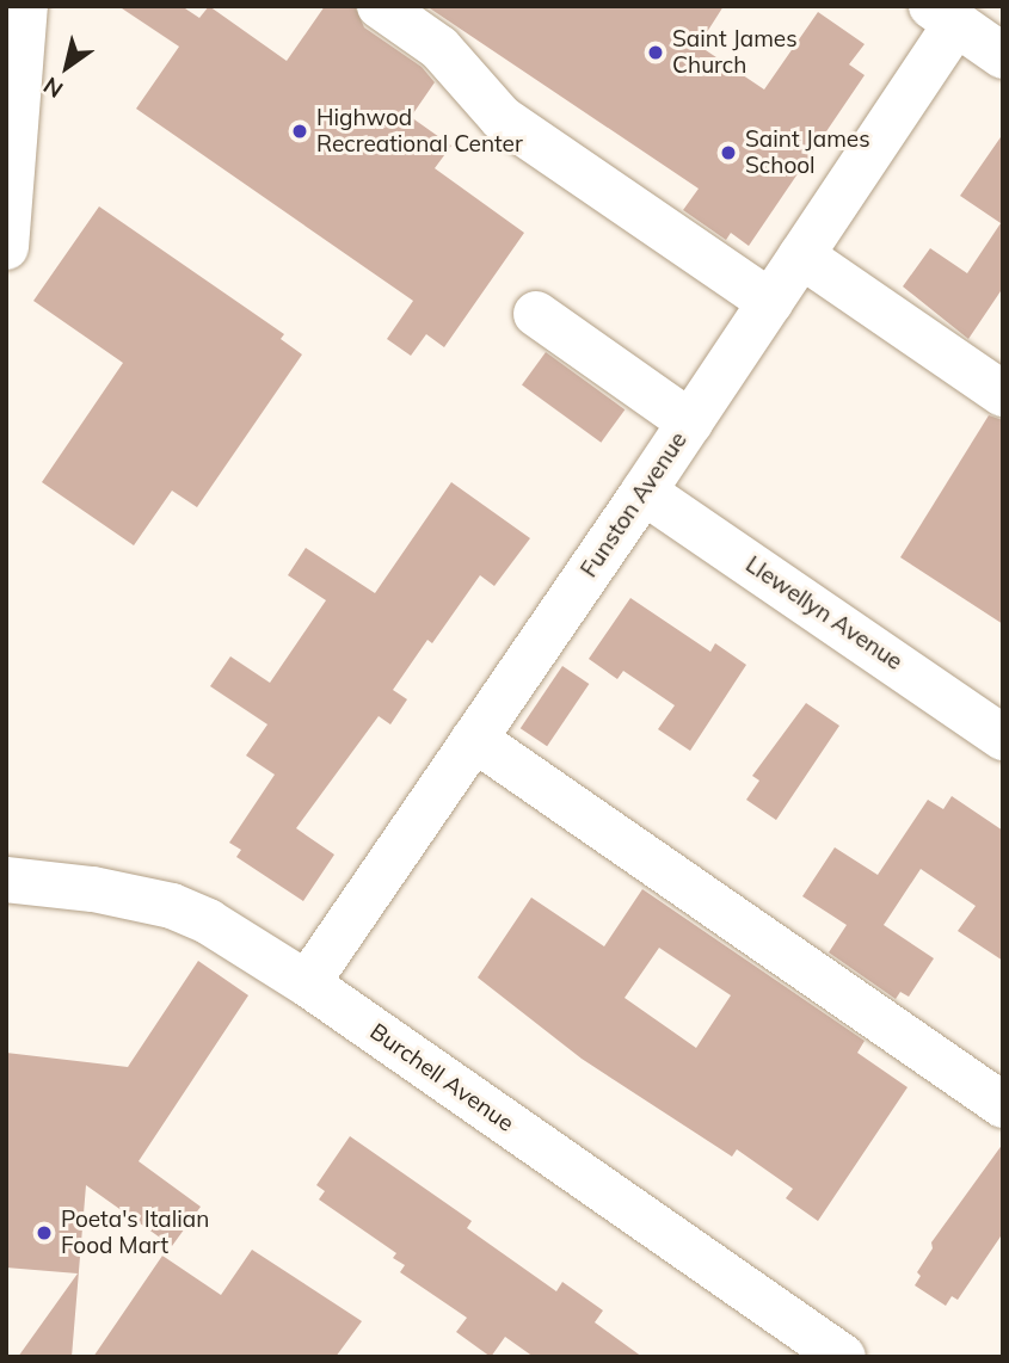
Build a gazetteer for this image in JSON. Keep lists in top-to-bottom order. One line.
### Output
{"streets":{"street":["Funston Avenue","Llewellyn Avenue","Burchell Avenue"]},"crossings":[["Funston Avenue","Llewellyn Avenue"],["Funston Avenue","Burchell Avenue"]],"places":["Saint James Church","Highwod Recreational Center","Saint James School","Poeta's Italian Food Mart"],"north":"bottom left"}
